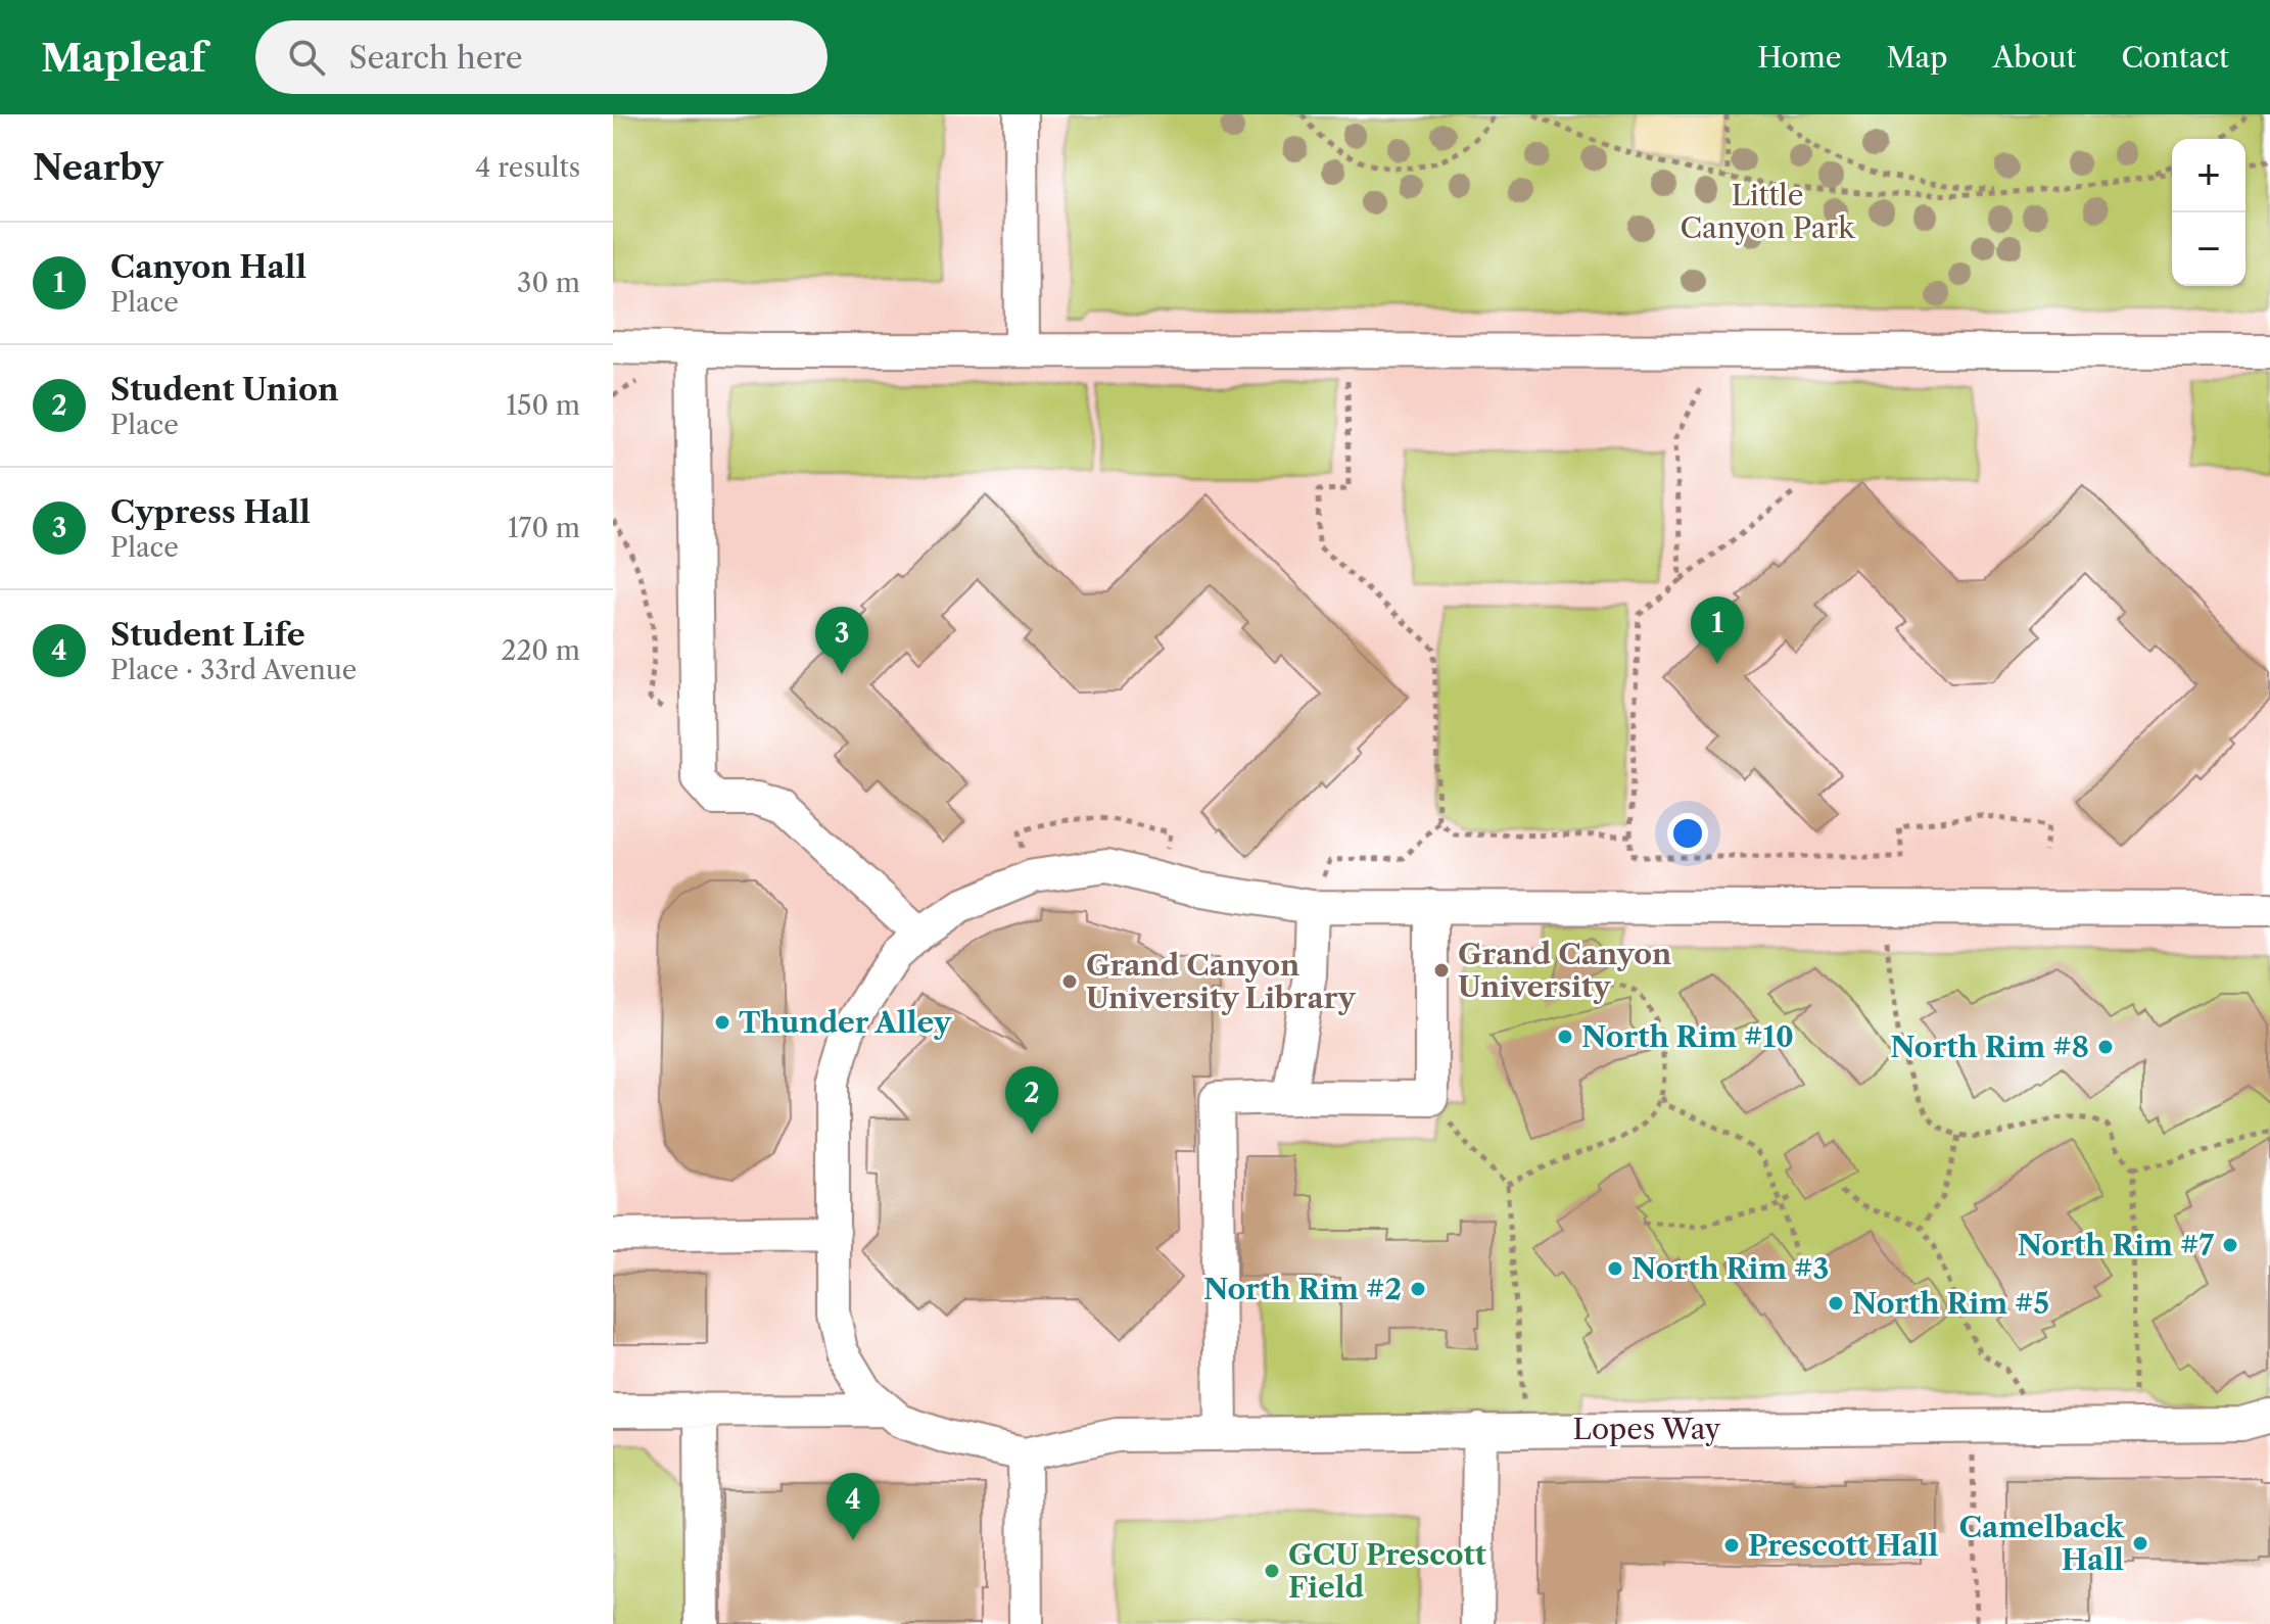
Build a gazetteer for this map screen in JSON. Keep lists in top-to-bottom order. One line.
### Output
{"streets":{"street":["Lopes Way"]},"parks":["Little Canyon Park"],"places":["Grand Canyon University","Grand Canyon University Library","Thunder Alley","North Rim #10","North Rim #8","North Rim #7","North Rim #3","North Rim #2","North Rim #5","Camelback Hall","Prescott Hall","GCU Prescott Field"],"page":{"header":"Mapleaf","search":"Search here","nav":["Home","Map","About","Contact"],"heading":["Nearby","4 results"],"map_buttons":["+","−"],"list":[{"mark":"1","name":"Canyon Hall","note":"Place","value":"30 m"},{"mark":"2","name":"Student Union","note":"Place","value":"150 m"},{"mark":"3","name":"Cypress Hall","note":"Place","value":"170 m"},{"mark":"4","name":"Student Life","note":"Place · 33rd Avenue","value":"220 m"}],"pins":["1","3","2","4"]}}
